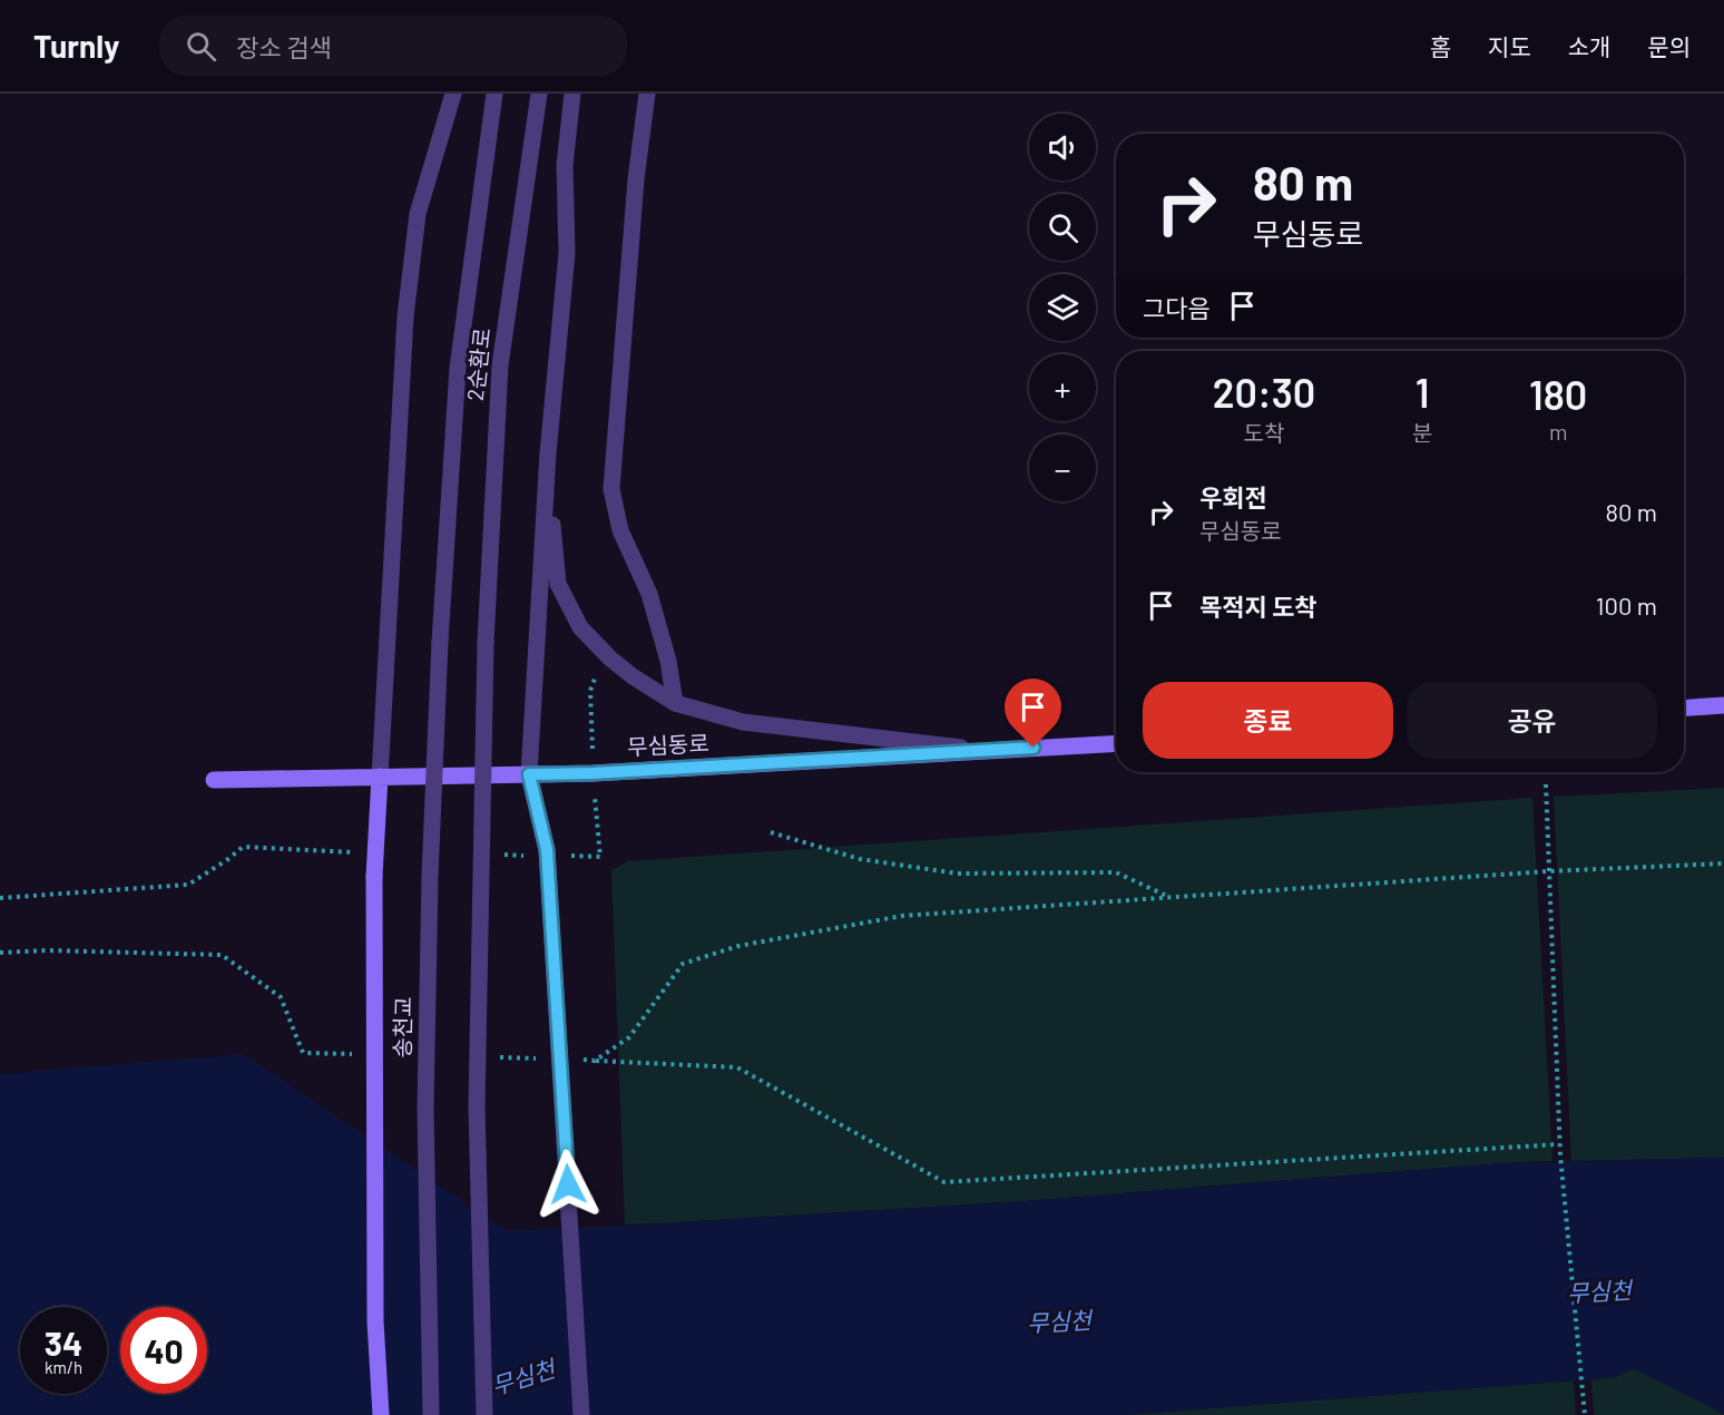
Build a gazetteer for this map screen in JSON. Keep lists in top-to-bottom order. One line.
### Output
{"streets":{"main road":["무심동로"],"street":["2순환로","송천교"]},"crossings":[["2순환로","송천교"]],"water":["무심천"],"page":{"header":"Turnly","search":"장소 검색","nav":["홈","지도","소개","문의"],"map_buttons":["+","−"],"turn":["80 m","무심동로"],"then":"그다음","eta":["20:30","도착","1","분","180","m"],"list":[{"name":"우회전","note":"무심동로","value":"80 m"},{"name":"목적지 도착","value":"100 m"}],"buttons":["종료","공유"],"speed":"34 km/h","limit":"40"}}
